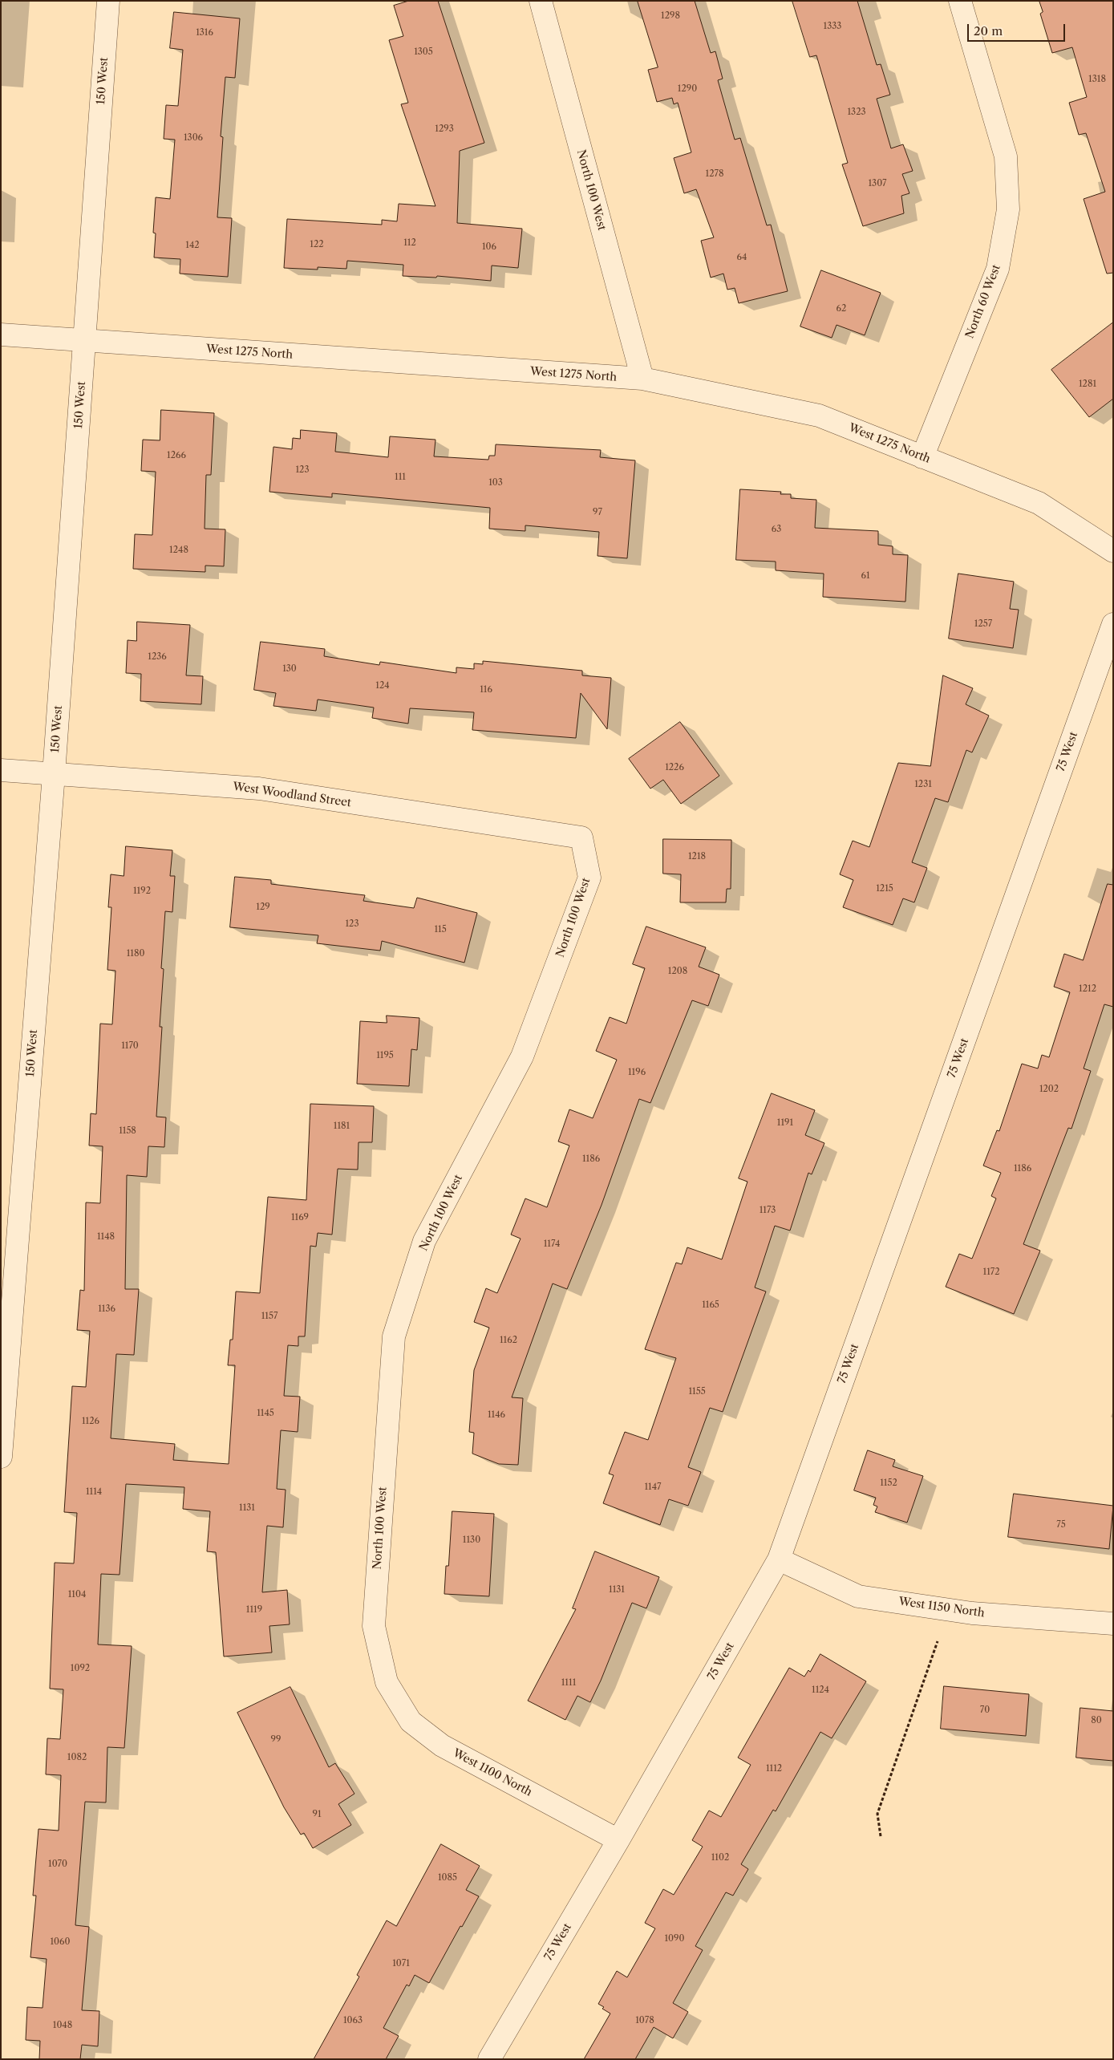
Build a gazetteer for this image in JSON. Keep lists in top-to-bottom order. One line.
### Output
{"streets":{"street":["150 West","North 100 West","North 60 West","West 1275 North","75 West","West Woodland Street","West 1150 North","West 1100 North"]},"crossings":[["150 West","West 1275 North"],["150 West","West Woodland Street"],["North 100 West","West 1275 North"],["North 100 West","West Woodland Street"],["North 100 West","West 1100 North"],["North 60 West","West 1275 North"],["75 West","West 1150 North"],["75 West","West 1100 North"]],"house_numbers":["1298","1333","1316","1305","1318","1290","1323","1293","1306","1278","1307","112","122","142","106","64","62","1281","1266","123","111","103","97","63","1248","61","1257","1236","130","124","116","1226","1231","1218","1215","1192","129","123","115","1180","1208","1212","1170","1195","1196","1202","1191","1181","1158","1186","1186","1173","1169","1148","1174","1172","1165","1136","1157","1162","1155","1145","1146","1126","1152","1147","1114","1131","75","1130","1131","1104","1119","1092","1111","1124","70","80","99","1082","1112","91","1102","1070","1085","1090","1060","1071","1063","1078","1048"],"scale_bar":"20 m"}
